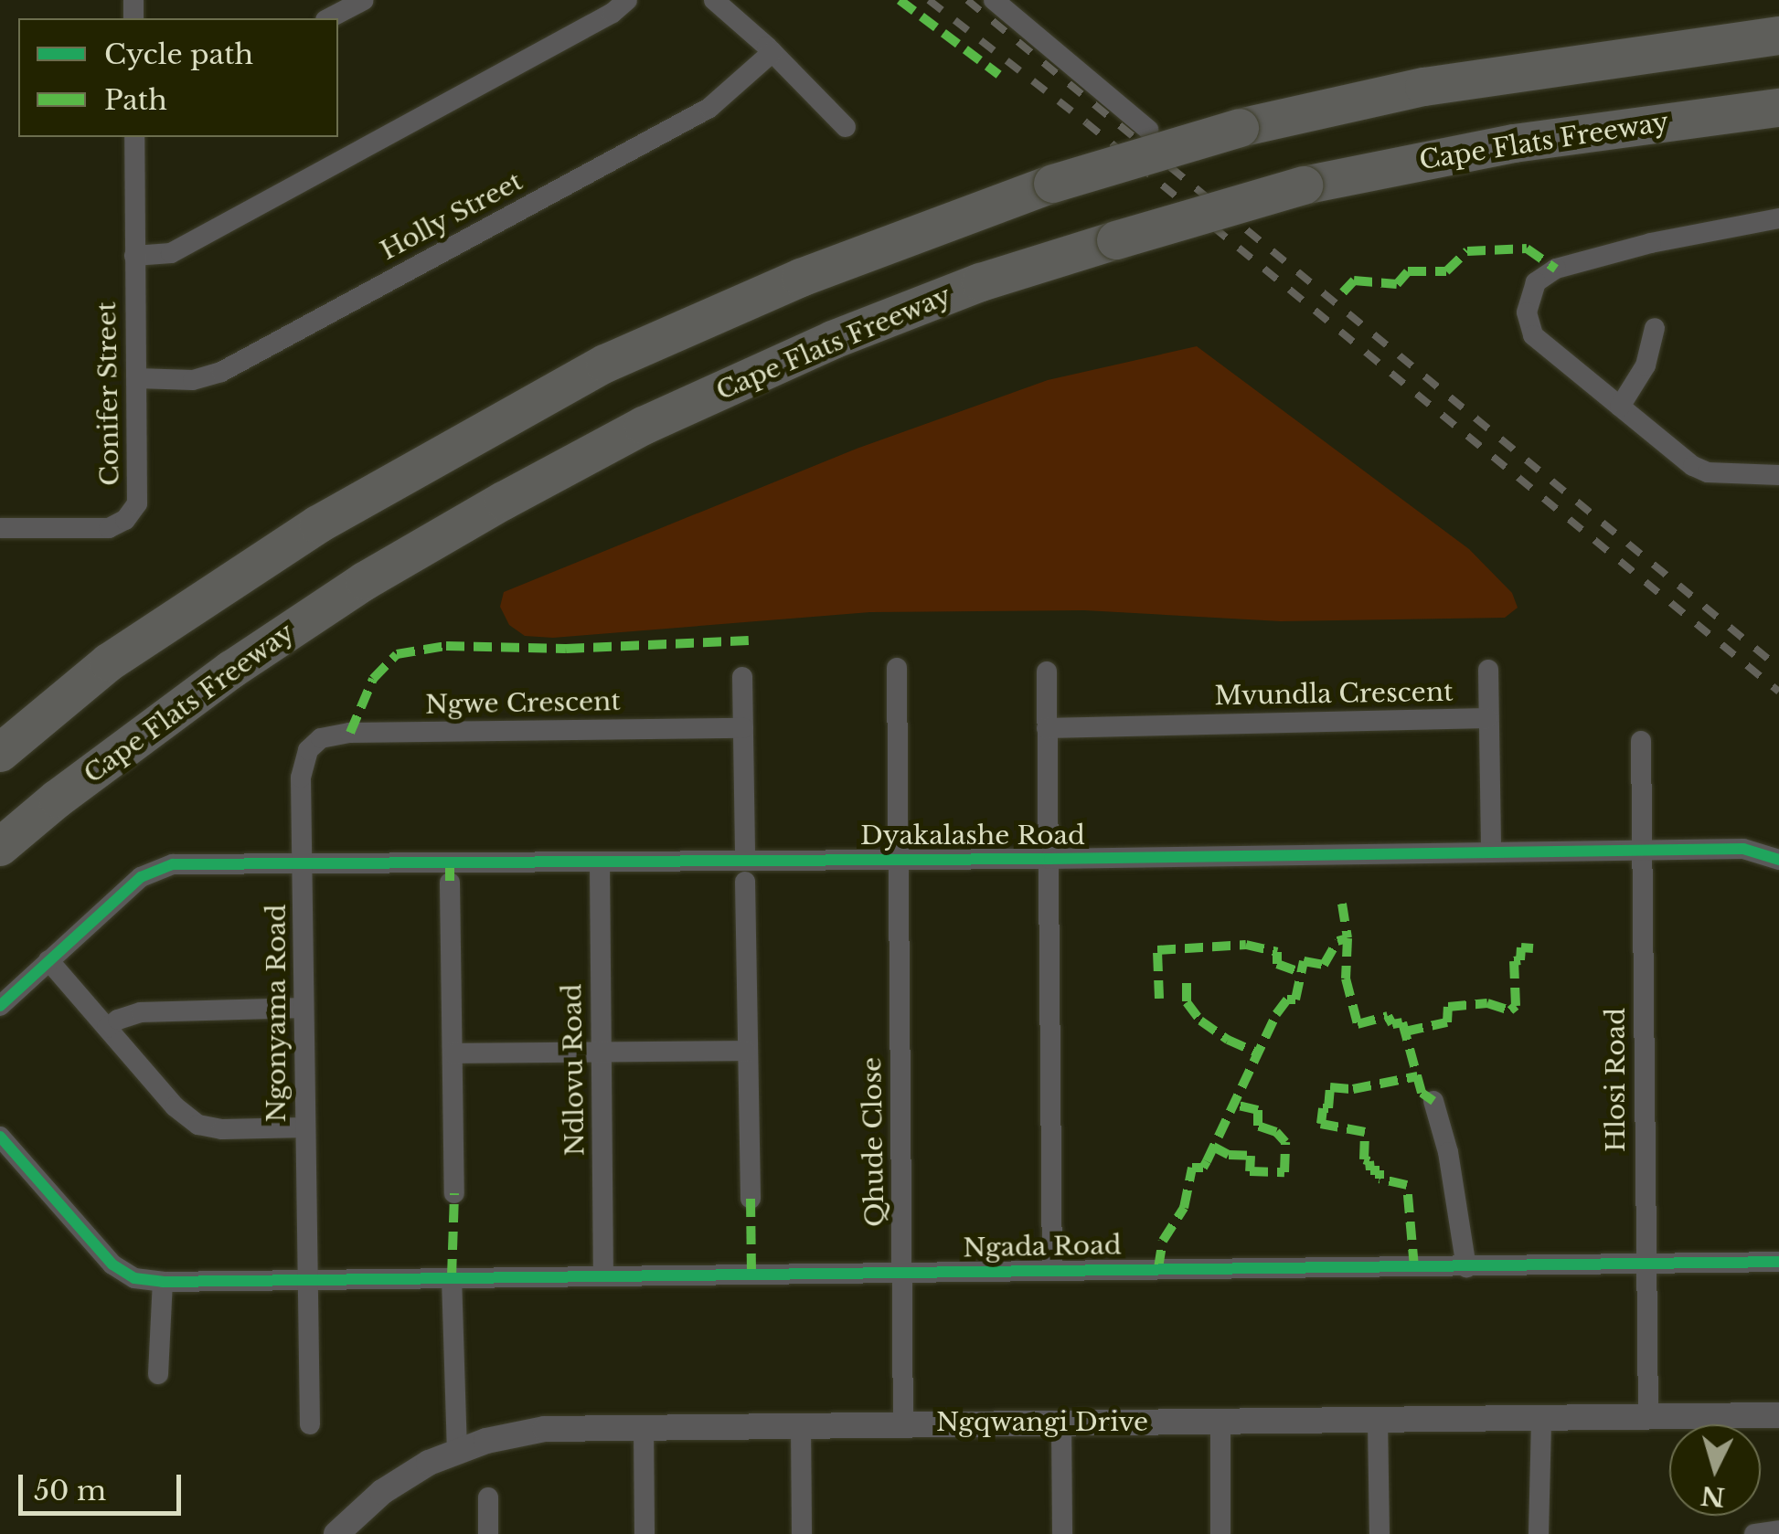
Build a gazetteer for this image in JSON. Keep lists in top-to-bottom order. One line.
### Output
{"streets":{"highway":["Cape Flats Freeway"],"street":["Holly Street","Conifer Street","Mvundla Crescent","Ngwe Crescent","Dyakalashe Road","Ngonyama Road","Ndlovu Road","Hlosi Road","Qhude Close","Ngada Road","Ngqwangi Drive"]},"crossings":[["Holly Street","Conifer Street"],["Mvundla Crescent","Dyakalashe Road"],["Ngwe Crescent","Ngonyama Road"],["Dyakalashe Road","Ngonyama Road"],["Dyakalashe Road","Ndlovu Road"],["Dyakalashe Road","Hlosi Road"],["Dyakalashe Road","Qhude Close"],["Ngonyama Road","Ngada Road"],["Ndlovu Road","Ngada Road"],["Hlosi Road","Ngada Road"],["Hlosi Road","Ngqwangi Drive"],["Qhude Close","Ngada Road"],["Qhude Close","Ngqwangi Drive"]],"legend":["Cycle path","Path"],"scale_bar":"50 m","north":"bottom"}
